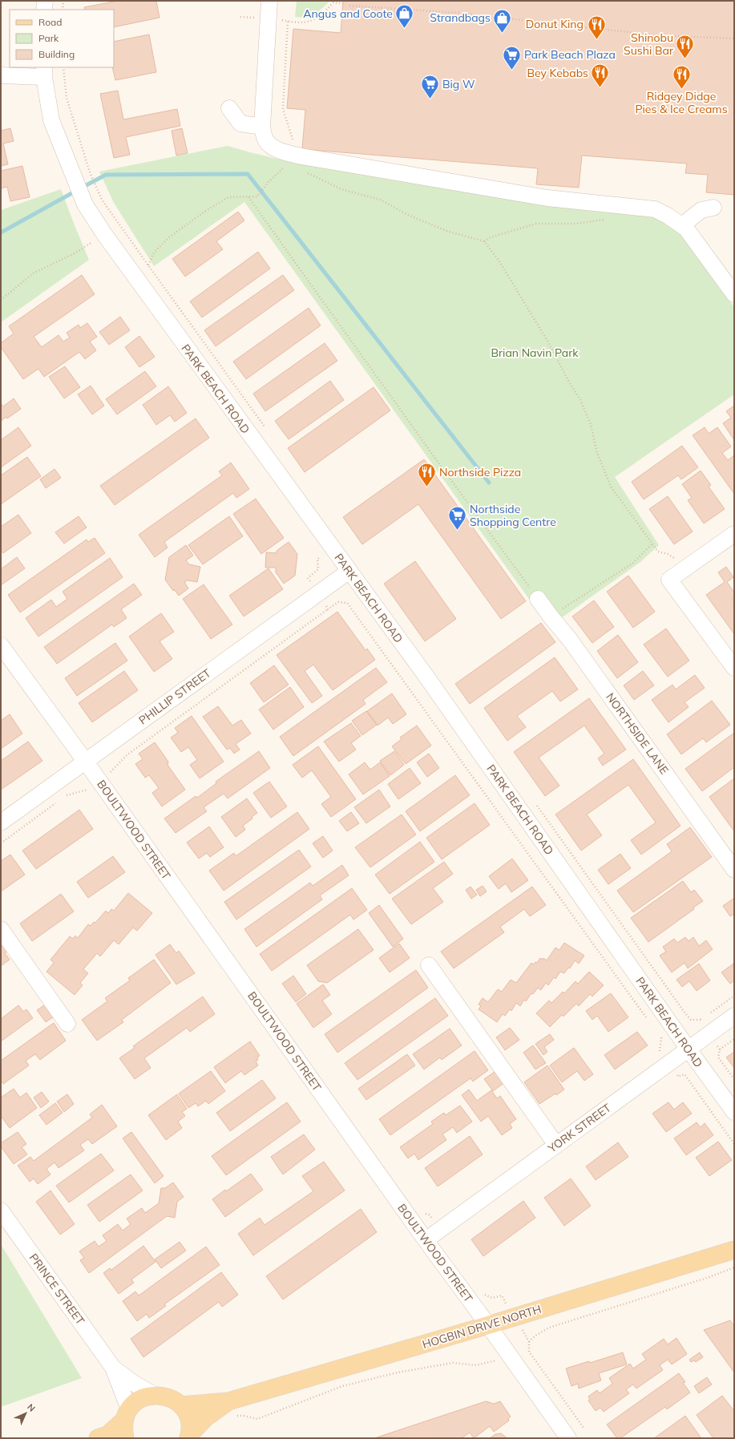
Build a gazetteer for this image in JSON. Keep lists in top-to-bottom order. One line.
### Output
{"streets":{"main road":["HOGBIN DRIVE NORTH"],"street":["PARK BEACH ROAD","PHILLIP STREET","NORTHSIDE LANE","BOULTWOOD STREET","YORK STREET","PRINCE STREET"]},"crossings":[["PARK BEACH ROAD","PHILLIP STREET"],["PARK BEACH ROAD","YORK STREET"],["PHILLIP STREET","BOULTWOOD STREET"],["BOULTWOOD STREET","YORK STREET"],["BOULTWOOD STREET","HOGBIN DRIVE NORTH"]],"parks":["Brian Navin Park"],"places":{"shop":["Angus and Coote","Strandbags"],"restaurant":["Donut King","Shinobu Sushi Bar","Bey Kebabs","Ridgey Didge Pies & Ice Creams","Northside Pizza"],"supermarket":["Park Beach Plaza","Big W","Northside Shopping Centre"]},"legend":["Road","Park","Building"],"north":"top right"}
